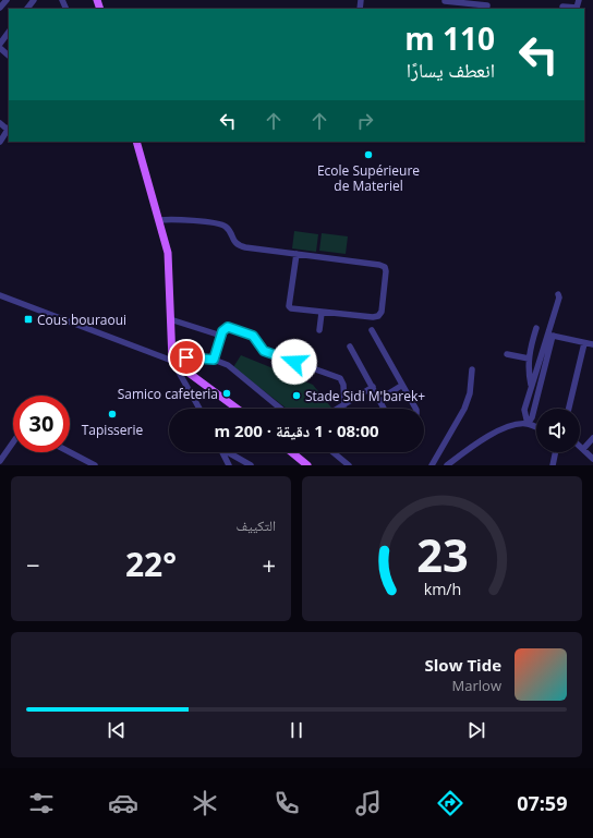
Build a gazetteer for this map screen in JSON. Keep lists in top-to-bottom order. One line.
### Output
{"places":{"other":["Ecole Supérieure de Materiel","Samico cafeteria","Stade Sidi M'barek+","Tapisserie"],"transit":["Cous bouraoui"]},"page":{"turn":["110 m","انعطف يسارًا"],"limit":"30","trip":"08:00 · 1 دقيقة · 200 m","tile":"التكييف","heat":["−","22°","+"],"song":["Slow Tide","Marlow"],"tabs":"07:59","gauge":["23","km/h"]}}
